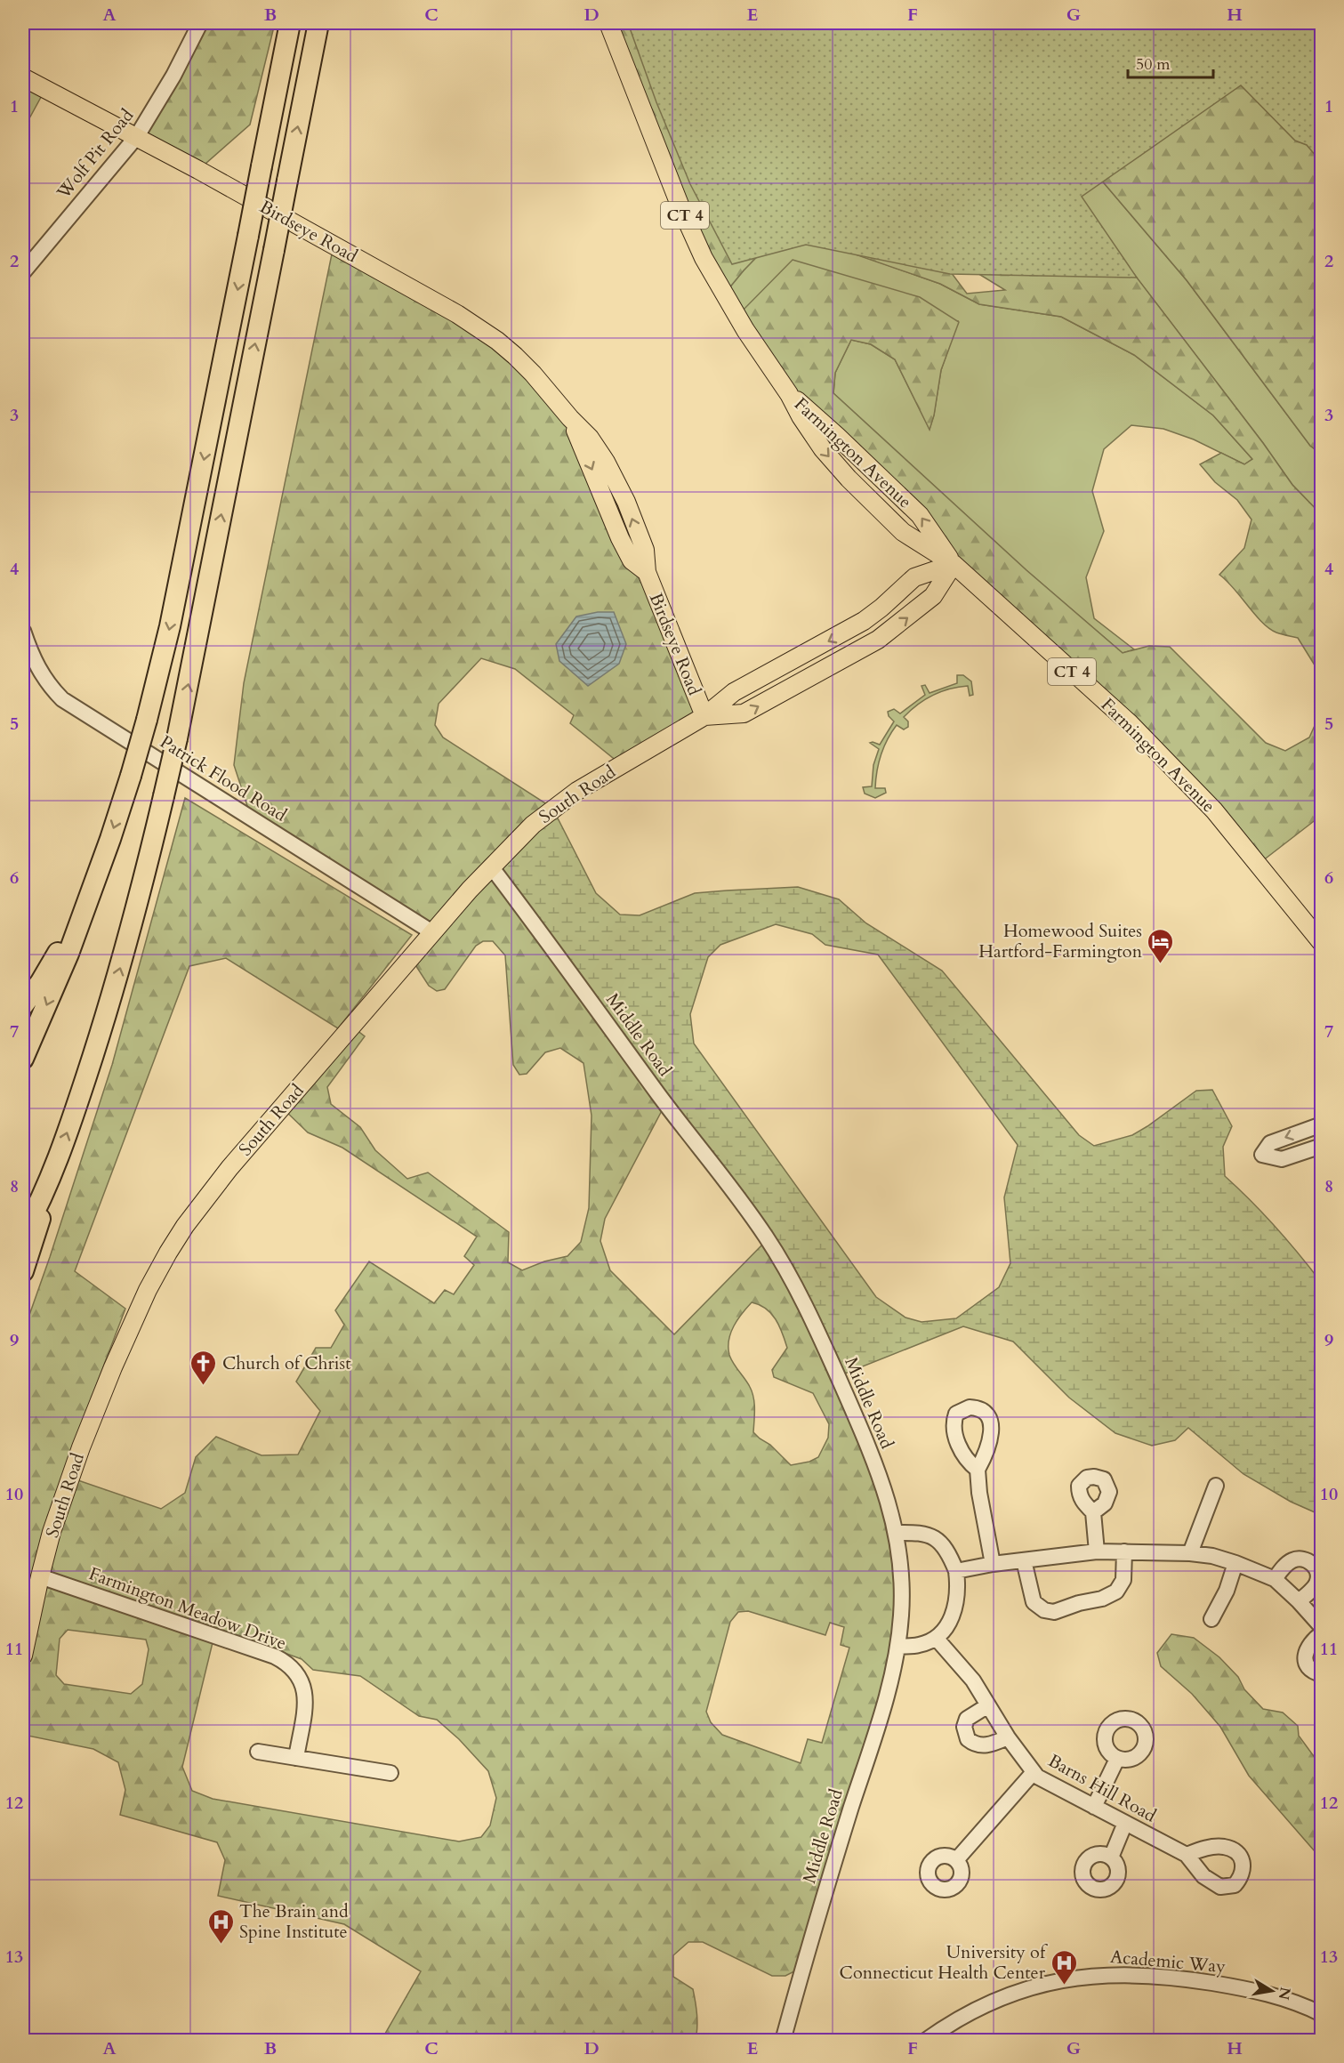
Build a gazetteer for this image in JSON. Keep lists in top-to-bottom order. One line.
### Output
{"streets":{"main road":["CT 4","Birdseye Road","Farmington Avenue","South Road"],"street":["Wolf Pit Road","Patrick Flood Road","Middle Road","Farmington Meadow Drive","Barns Hill Road","Academic Way"]},"crossings":[["Wolf Pit Road","Birdseye Road"],["Birdseye Road","South Road"],["Farmington Avenue","South Road"],["Patrick Flood Road","South Road"],["South Road","Middle Road"],["South Road","Farmington Meadow Drive"]],"places":{"hotel":["Homewood Suites Hartford-Farmington"],"church":["Church of Christ"],"hospital":["The Brain and Spine Institute","University of Connecticut Health Center"]},"scale_bar":"50 m","north":"right","grid":{"columns":["A","B","C","D","E","F","G","H"],"rows":["1","2","3","4","5","6","7","8","9","10","11","12","13"]}}
